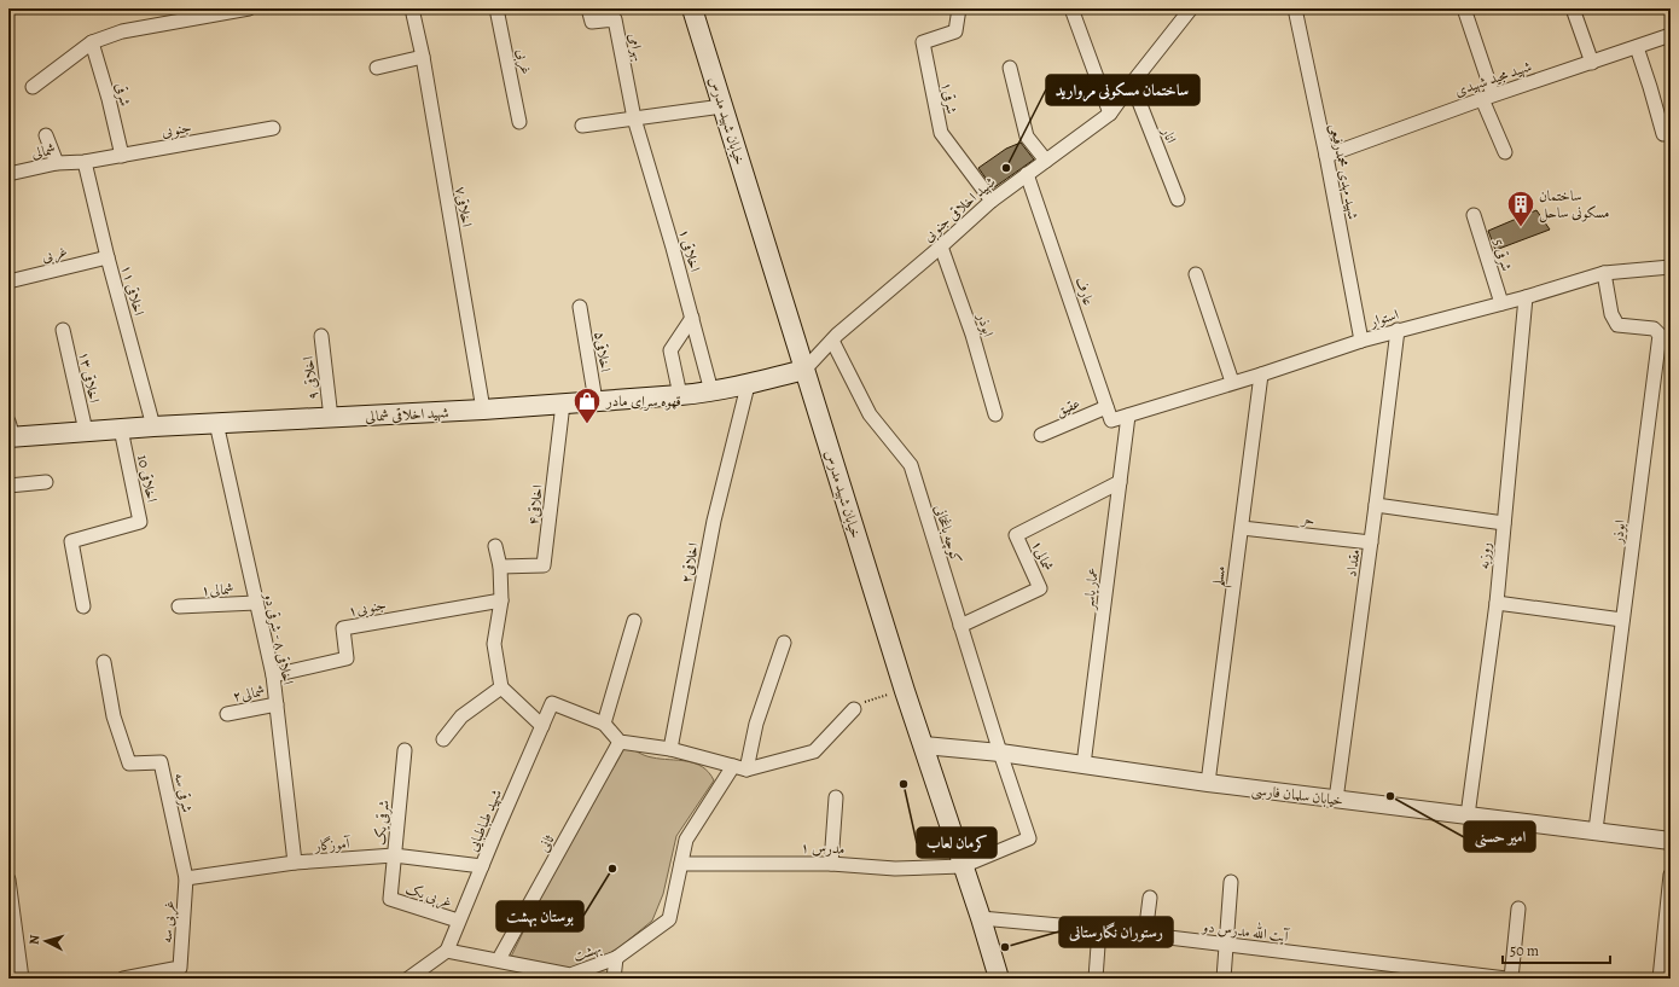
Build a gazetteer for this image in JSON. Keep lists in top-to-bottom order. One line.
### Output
{"streets":{"main road":["خیابان شهید مدرس","شهید اخلاقی شمالی"],"street":["بهرامی","غربی","شهید مجید شهیدی","شرقی","شرقی۱","جنوبی","انار","شمالی","شهید مهدی محمدرفیعی","اخلاقی۷","شهید اخلاقی جنوبی","اخلاقی ۱","شرقی 5","اخلاقی ۱۱","عارف","استوار","ابوذر","اخلاقی۵","اخلاقی ۱۳","اخلاقی ۹","عقیق","اخلاقی 10","اخلاقی۴","حر","کوچه باغخانی","شمالی۱","روزبه","اخلاقی۲","مقداد","مسلم","عمار یاسر","جنوبی۱","اخلاقی ۸ - شرقی دو","شمالی۲","شرقی سه","خیابان سلمان فارسی","شهید طباطبایی","شرقی یک","ثانی","آموزگار","مدرس ۱","غربی یک","غربی سه","آیت الله مدرس دو","بهشت"]},"crossings":[["بهرامی","اخلاقی ۱"],["غربی","اخلاقی ۱۱"],["شهید مجید شهیدی","شهید مهدی محمدرفیعی"],["شرقی","جنوبی"],["شرقی۱","شهید اخلاقی جنوبی"],["خیابان شهید مدرس","شهید اخلاقی جنوبی"],["خیابان شهید مدرس","شهید اخلاقی شمالی"],["خیابان شهید مدرس","کوچه باغخانی"],["خیابان شهید مدرس","خیابان سلمان فارسی"],["خیابان شهید مدرس","مدرس ۱"],["خیابان شهید مدرس","آیت الله مدرس دو"],["جنوبی","شمالی"],["جنوبی","اخلاقی ۱۱"],["انار","شهید اخلاقی جنوبی"],["شمالی","اخلاقی ۱۱"],["شهید مهدی محمدرفیعی","استوار"],["اخلاقی۷","شهید اخلاقی شمالی"],["شهید اخلاقی جنوبی","عارف"],["شهید اخلاقی جنوبی","ابوذر"],["شهید اخلاقی جنوبی","شهید اخلاقی شمالی"],["شهید اخلاقی جنوبی","کوچه باغخانی"],["اخلاقی ۱","شهید اخلاقی شمالی"],["شرقی 5","استوار"],["اخلاقی ۱۱","شهید اخلاقی شمالی"],["عارف","استوار"],["عارف","عقیق"],["استوار","ابوذر"],["استوار","عقیق"],["استوار","روزبه"],["استوار","مقداد"],["استوار","مسلم"],["استوار","عمار یاسر"],["ابوذر","خیابان سلمان فارسی"],["اخلاقی۵","شهید اخلاقی شمالی"],["اخلاقی ۱۳","شهید اخلاقی شمالی"],["اخلاقی ۹","شهید اخلاقی شمالی"],["شهید اخلاقی شمالی","اخلاقی 10"],["شهید اخلاقی شمالی","اخلاقی۴"],["شهید اخلاقی شمالی","اخلاقی۲"],["شهید اخلاقی شمالی","اخلاقی ۸ - شرقی دو"],["حر","مقداد"],["حر","مسلم"],["کوچه باغخانی","شمالی۱"],["کوچه باغخانی","خیابان سلمان فارسی"],["کوچه باغخانی","مدرس ۱"],["شمالی۱","عمار یاسر"],["شمالی۱","اخلاقی ۸ - شرقی دو"],["روزبه","خیابان سلمان فارسی"],["مقداد","خیابان سلمان فارسی"],["مسلم","خیابان سلمان فارسی"],["عمار یاسر","خیابان سلمان فارسی"],["جنوبی۱","اخلاقی ۸ - شرقی دو"],["اخلاقی ۸ - شرقی دو","شمالی۲"],["اخلاقی ۸ - شرقی دو","آموزگار"],["شرقی سه","آموزگار"],["شرقی سه","غربی سه"],["شهید طباطبایی","آموزگار"],["شهید طباطبایی","غربی یک"],["شهید طباطبایی","بهشت"],["شرقی یک","آموزگار"],["شرقی یک","غربی یک"],["ثانی","بهشت"],["آموزگار","غربی سه"],["مدرس ۱","بهشت"]],"places":{"other":["ساختمان مسکونی مروارید","کرمان لعاب","امیر حسنی","بوستان بهشت","رستوران نگارستانی"],"building":["ساختمان مسکونی ساحل"],"shop":["قهوه سرای مادر"]},"scale_bar":"50 m","north":"left"}
